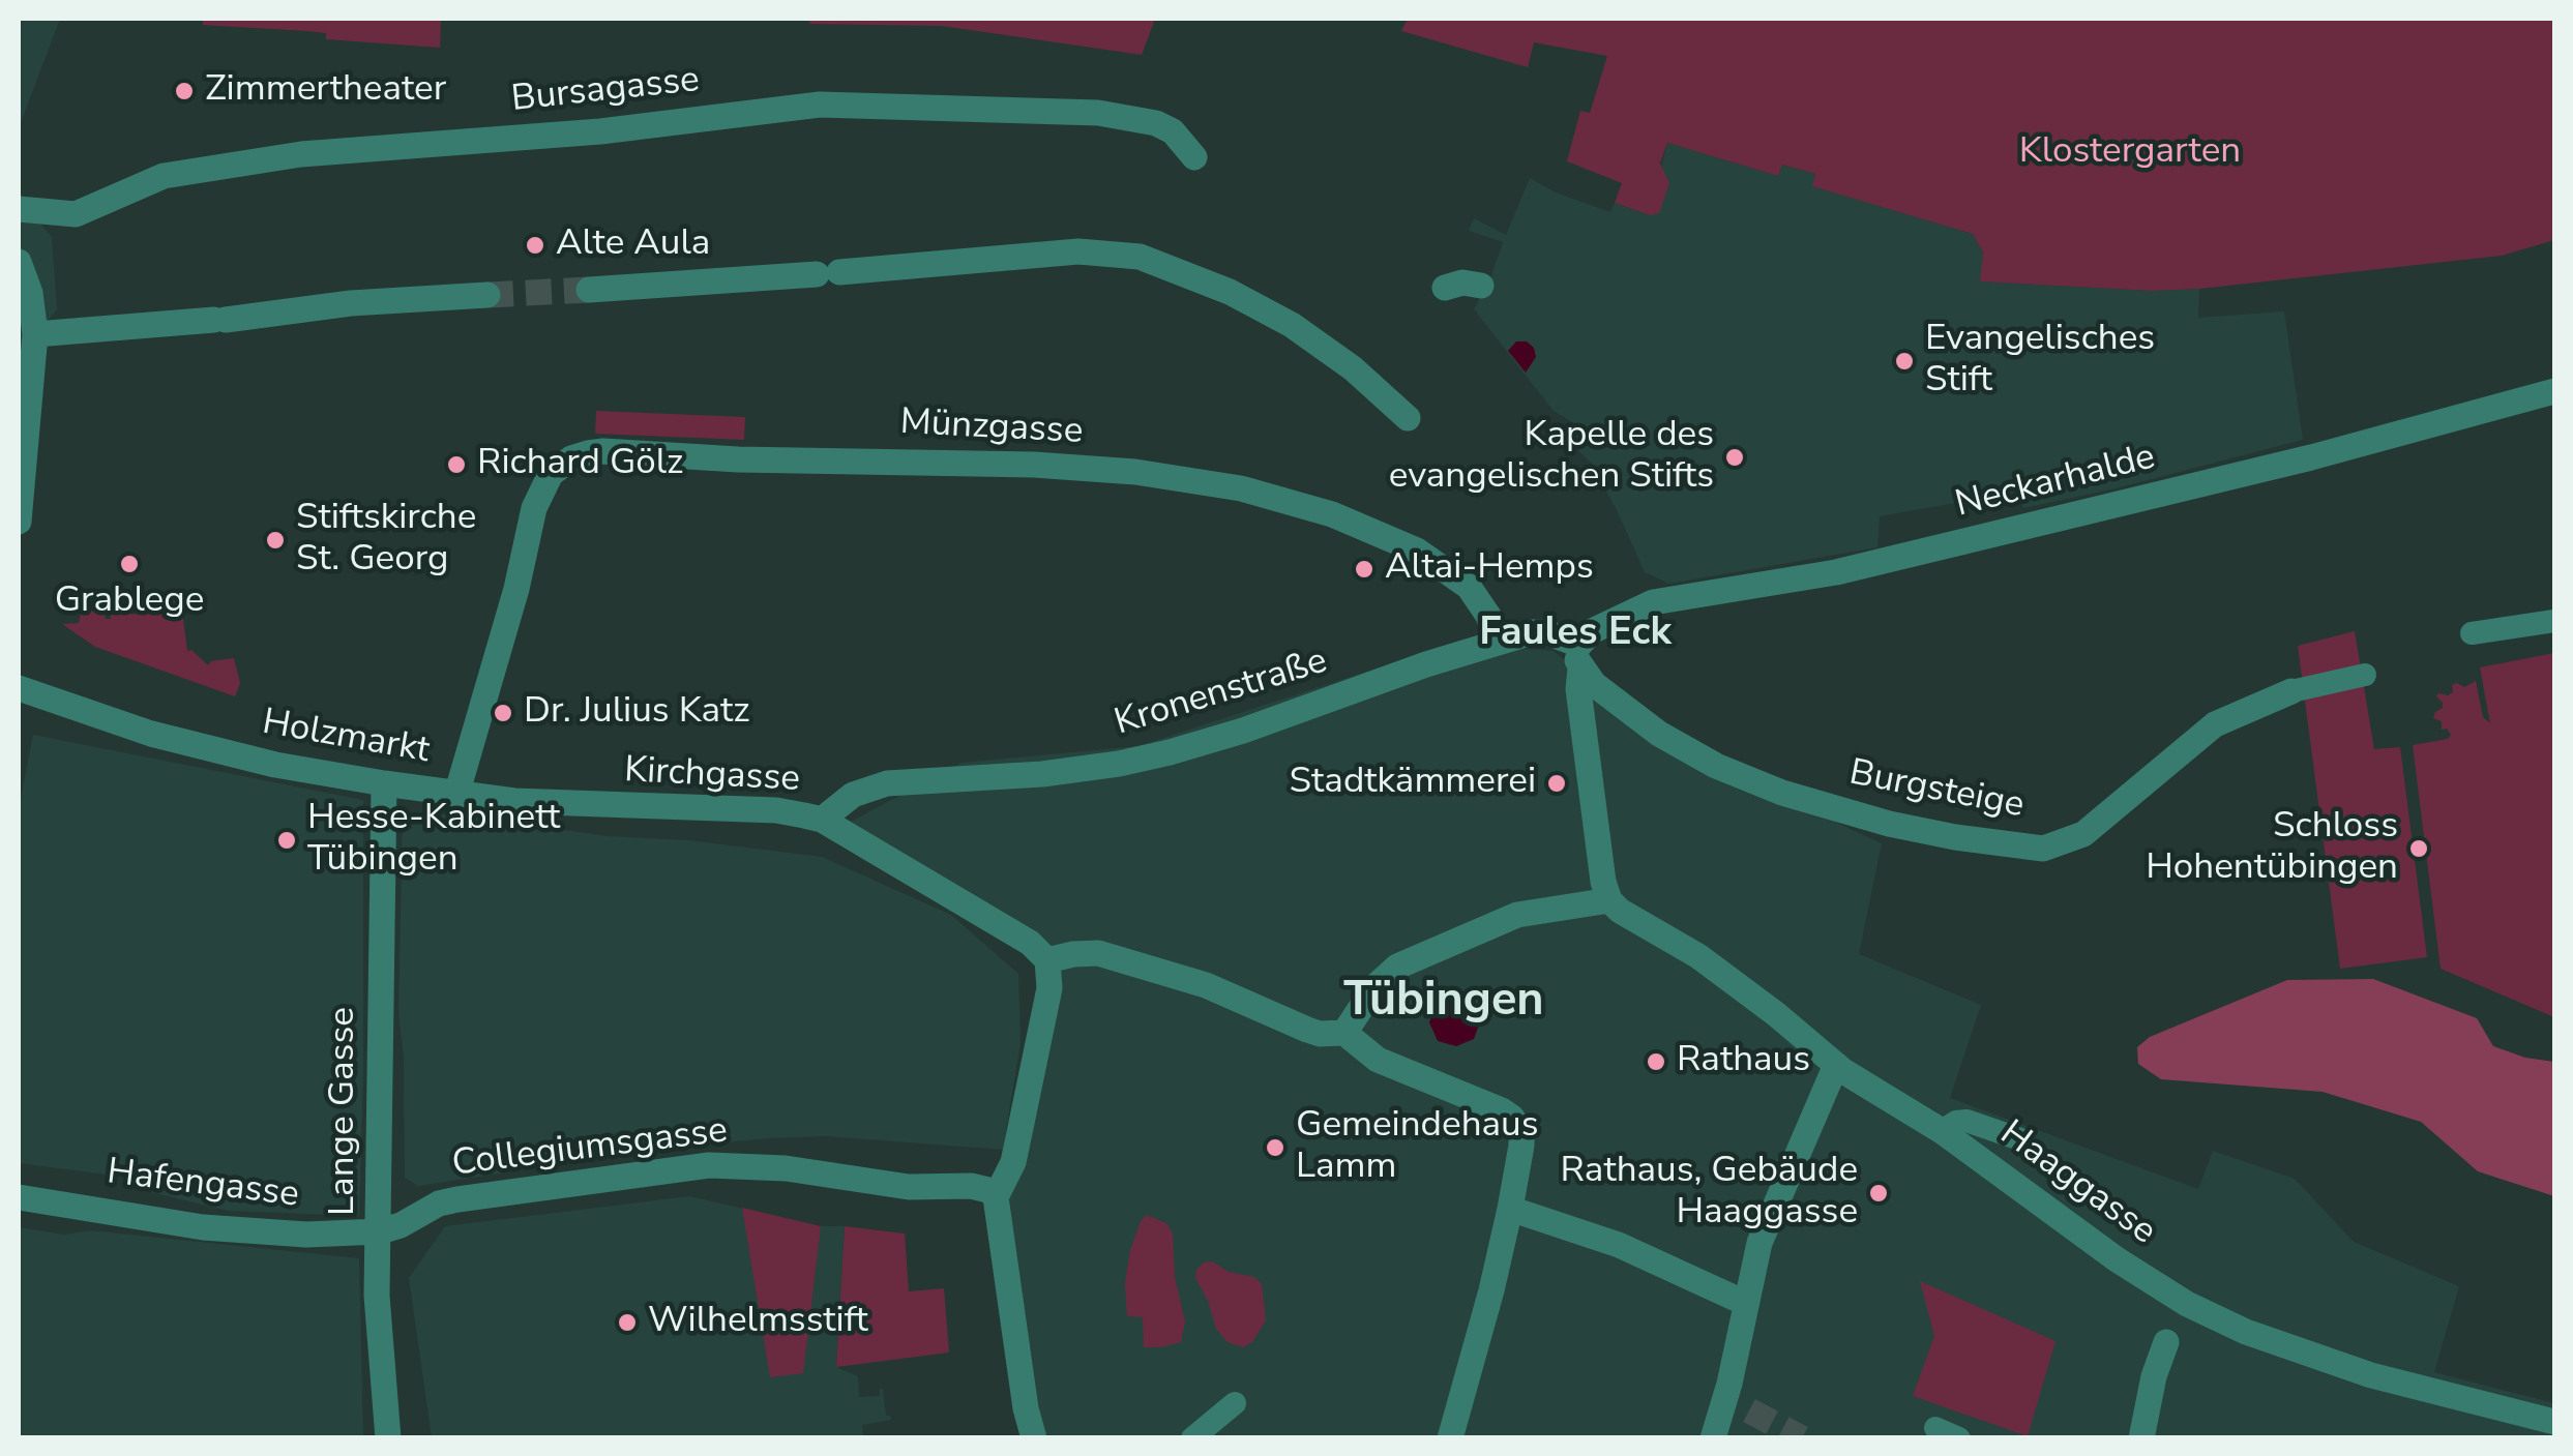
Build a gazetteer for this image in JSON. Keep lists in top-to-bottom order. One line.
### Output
{"streets":{"street":["Bursagasse","Münzgasse","Neckarhalde","Kronenstraße","Holzmarkt","Kirchgasse","Burgsteige","Lange Gasse","Collegiumsgasse","Haaggasse","Hafengasse"]},"crossings":[["Münzgasse","Kronenstraße"],["Münzgasse","Holzmarkt"],["Neckarhalde","Kronenstraße"],["Neckarhalde","Burgsteige"],["Kronenstraße","Kirchgasse"],["Kronenstraße","Burgsteige"],["Holzmarkt","Kirchgasse"],["Holzmarkt","Lange Gasse"],["Lange Gasse","Collegiumsgasse"],["Lange Gasse","Hafengasse"],["Collegiumsgasse","Hafengasse"]],"districts":["Faules Eck","Tübingen"],"parks":["Klostergarten"],"places":["Zimmertheater","Alte Aula","Evangelisches Stift","Kapelle des evangelischen Stifts","Richard Gölz","Stiftskirche St. Georg","Grablege","Altai-Hemps","Dr. Julius Katz","Stadtkämmerei","Hesse-Kabinett Tübingen","Schloss Hohentübingen","Rathaus","Gemeindehaus Lamm","Rathaus, Gebäude Haaggasse","Wilhelmsstift"]}
